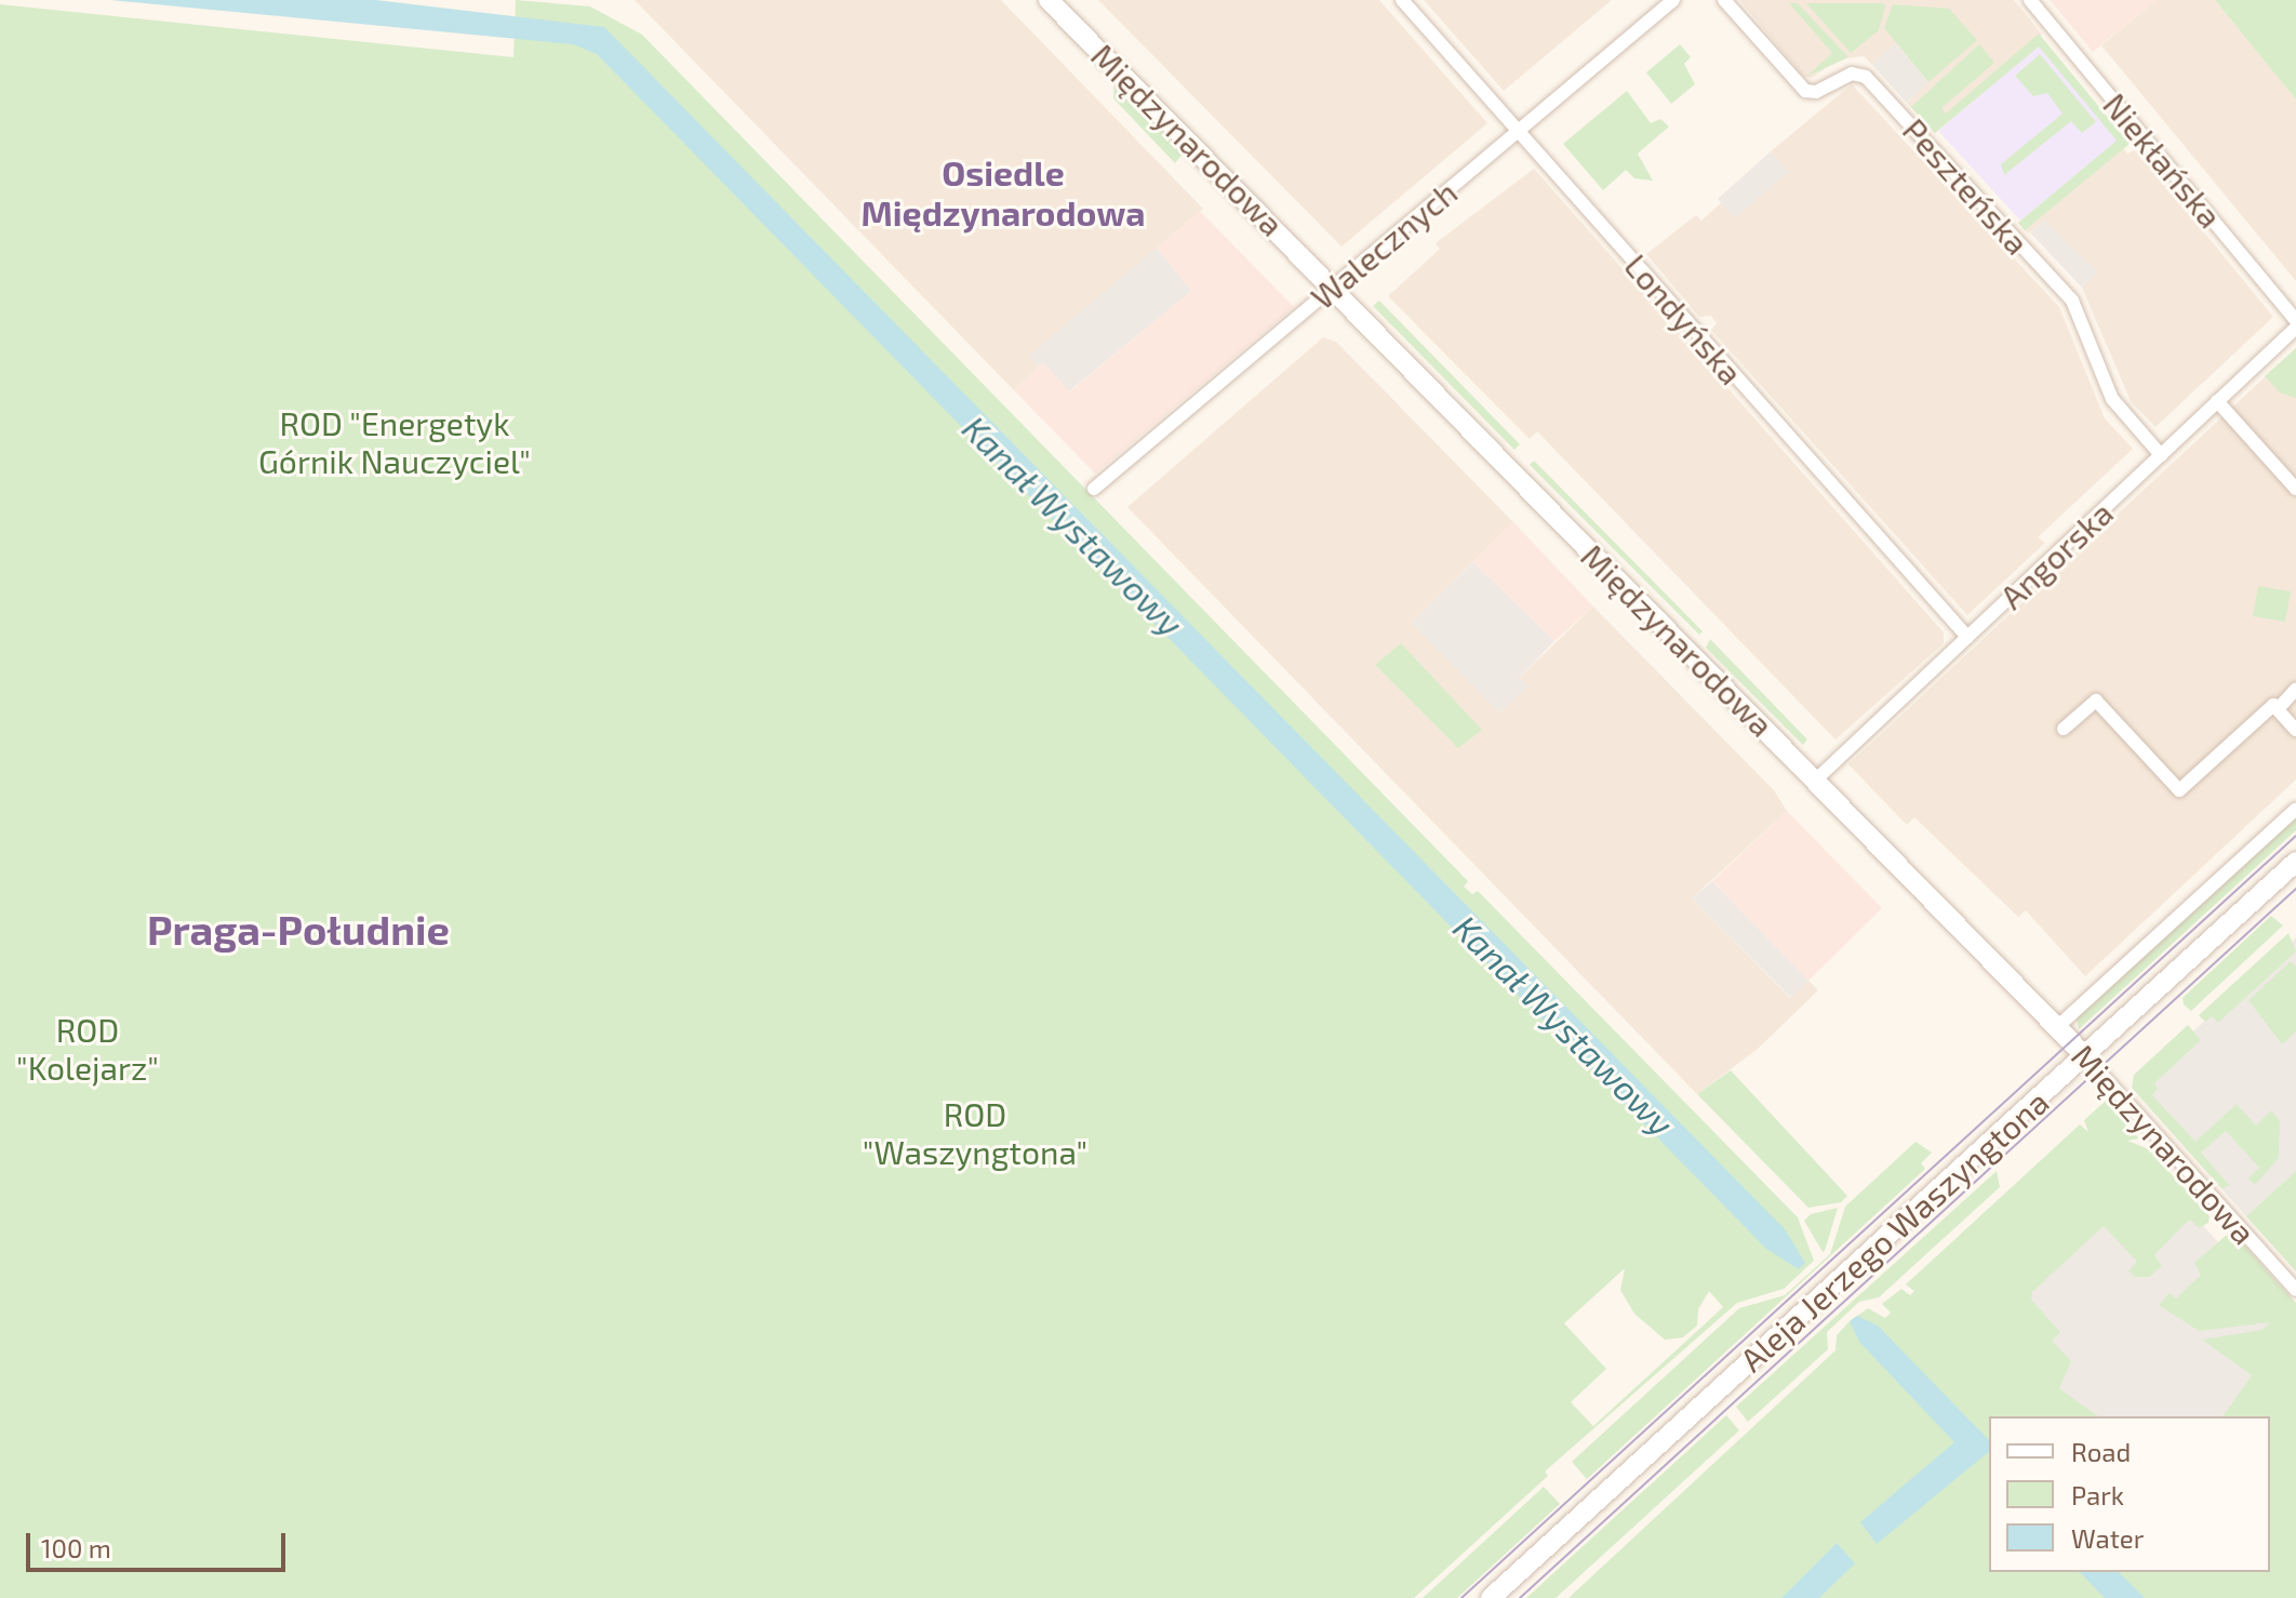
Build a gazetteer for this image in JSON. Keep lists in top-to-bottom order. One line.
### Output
{"streets":{"street":["Międzynarodowa","Niekłańska","Peszteńska","Walecznych","Londyńska","Angorska","Aleja Jerzego Waszyngtona"]},"crossings":[["Międzynarodowa","Walecznych"],["Międzynarodowa","Angorska"],["Międzynarodowa","Aleja Jerzego Waszyngtona"],["Peszteńska","Angorska"],["Walecznych","Londyńska"],["Londyńska","Angorska"]],"districts":["Osiedle Międzynarodowa","Praga-Południe"],"water":["Kanał Wystawowy"],"parks":["ROD \"Energetyk Górnik Nauczyciel\"","ROD \"Kolejarz\"","ROD \"Waszyngtona\""],"legend":["Road","Park","Water"],"scale_bar":"100 m"}
